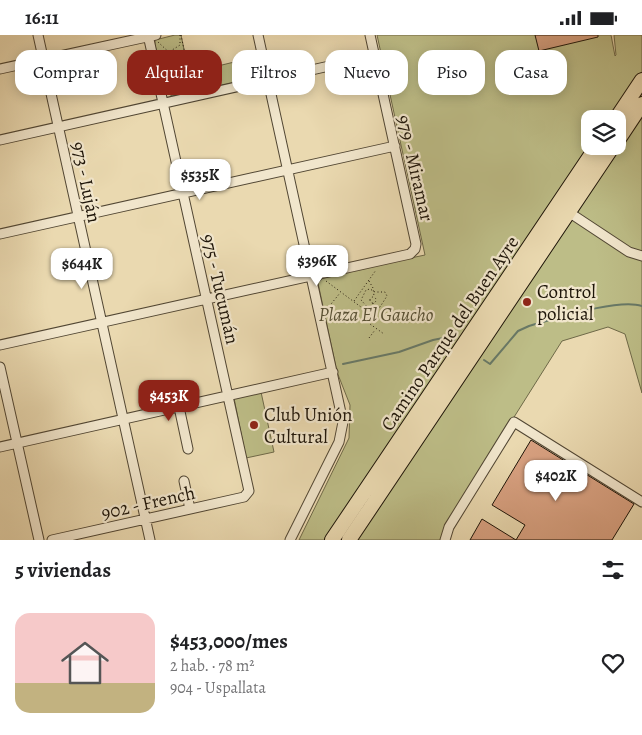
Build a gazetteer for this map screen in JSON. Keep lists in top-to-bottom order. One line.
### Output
{"streets":{"highway":["Camino Parque del Buen Ayre"],"street":["979 - Miramar","973 - Luján","975 - Tucumán","902 - French"]},"crossings":[["973 - Luján","902 - French"],["975 - Tucumán","902 - French"]],"parks":["Plaza El Gaucho"],"places":["Control policial","Club Unión Cultural"],"page":{"status":"16:11","chip":["Comprar","Alquilar","Filtros","Nuevo","Piso","Casa"],"price":["$535K","$396K","$644K","$453K","$402K"],"heading":"5 viviendas","list":[{"name":"$453,000/mes","note":"2 hab. · 78 m² · 904 - Uspallata"}]}}
